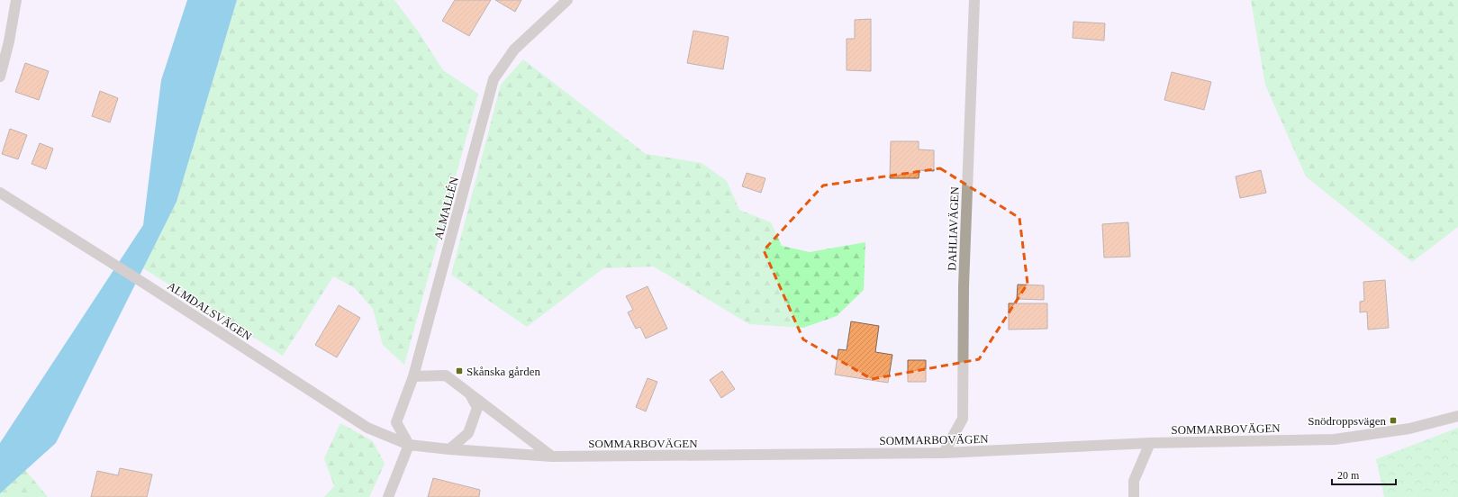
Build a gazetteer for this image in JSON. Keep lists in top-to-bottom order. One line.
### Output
{"streets":{"street":["ALMALLÉN","DAHLIAVÄGEN","ALMDALSVÄGEN","SOMMARBOVÄGEN"]},"crossings":[["ALMALLÉN","ALMDALSVÄGEN"],["ALMALLÉN","SOMMARBOVÄGEN"],["DAHLIAVÄGEN","SOMMARBOVÄGEN"],["ALMDALSVÄGEN","SOMMARBOVÄGEN"]],"places":{"transit":["Skånska gården","Snödroppsvägen"]},"scale_bar":"20 m"}
